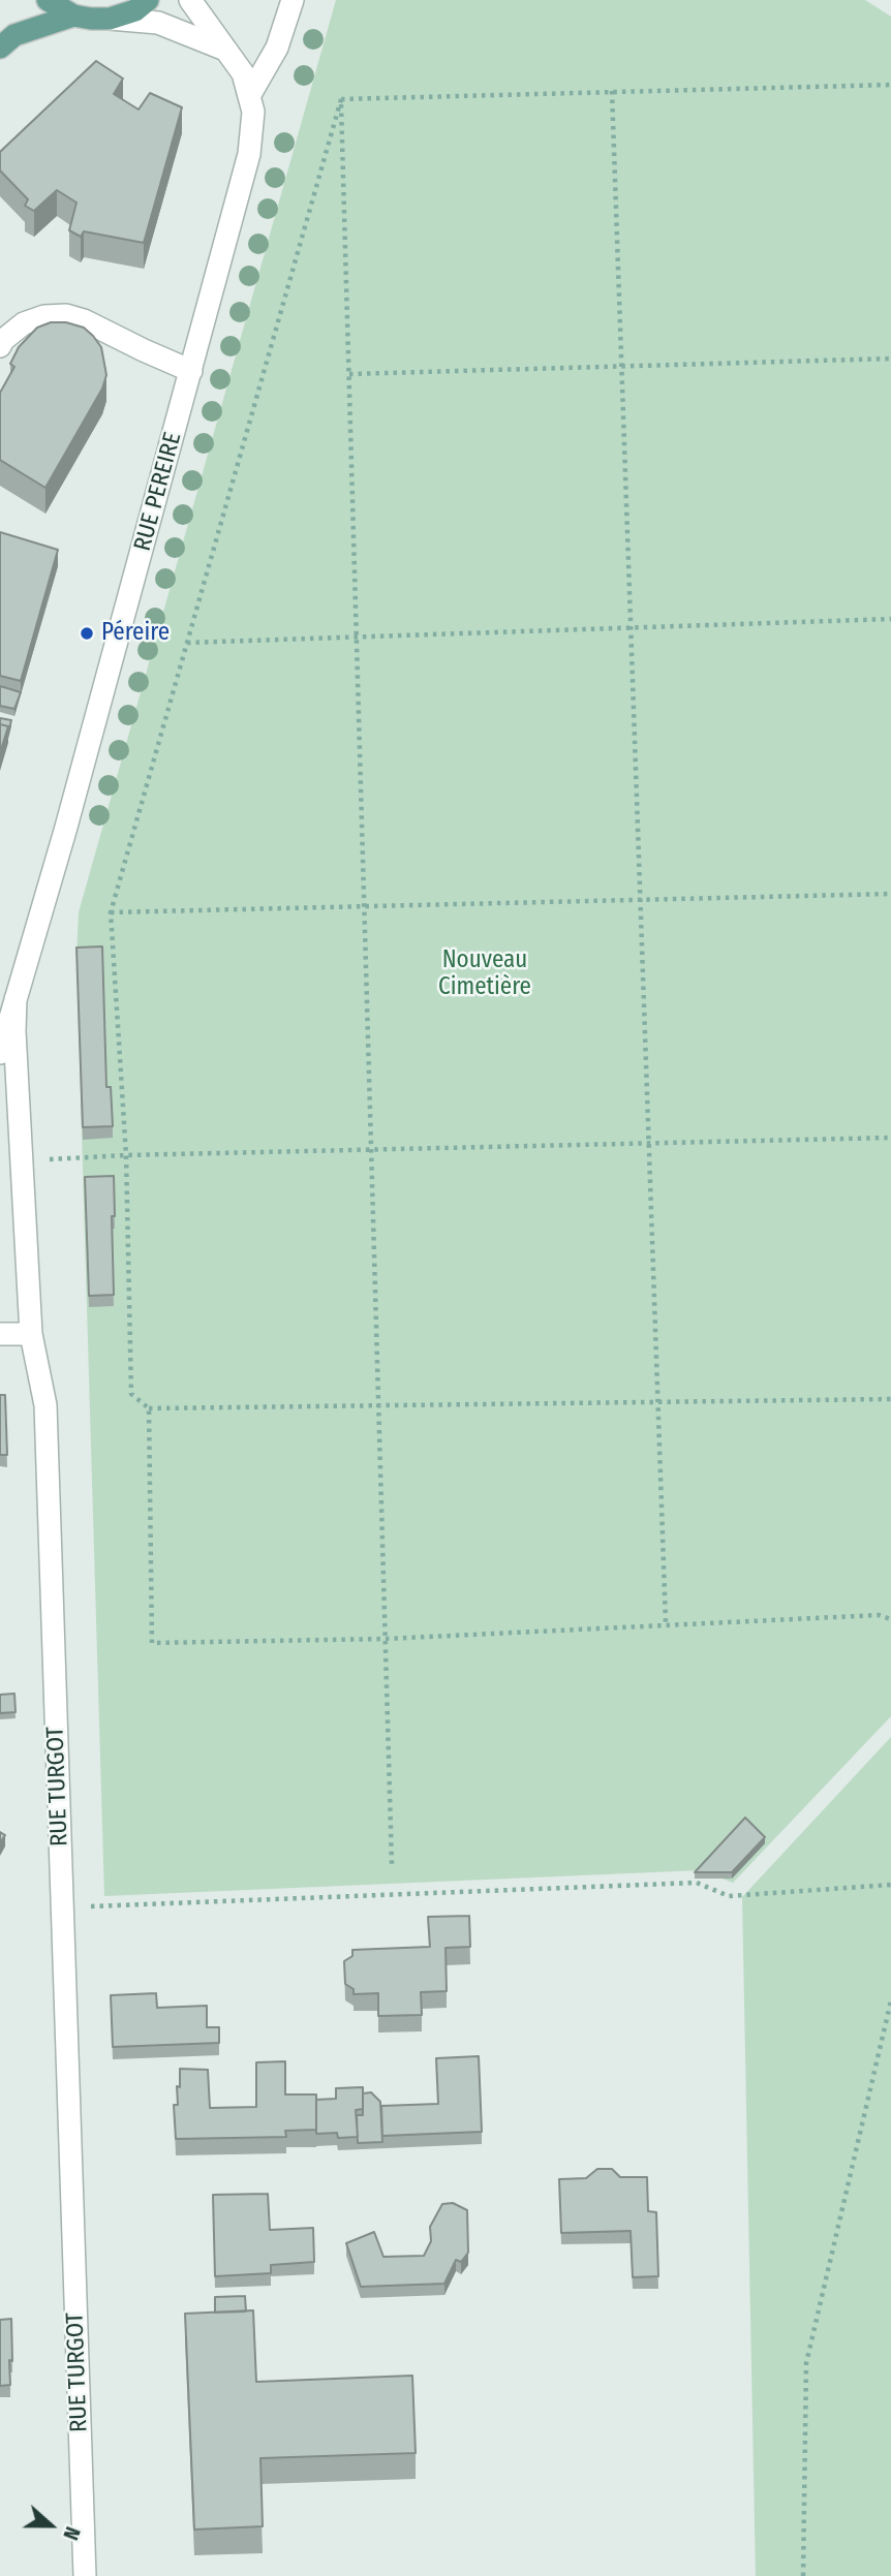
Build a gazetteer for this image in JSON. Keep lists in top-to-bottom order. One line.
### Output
{"streets":{"street":["RUE PEREIRE","RUE TURGOT"]},"crossings":[["RUE PEREIRE","RUE TURGOT"]],"parks":["Nouveau Cimetière"],"places":["Péreire"],"north":"right"}
